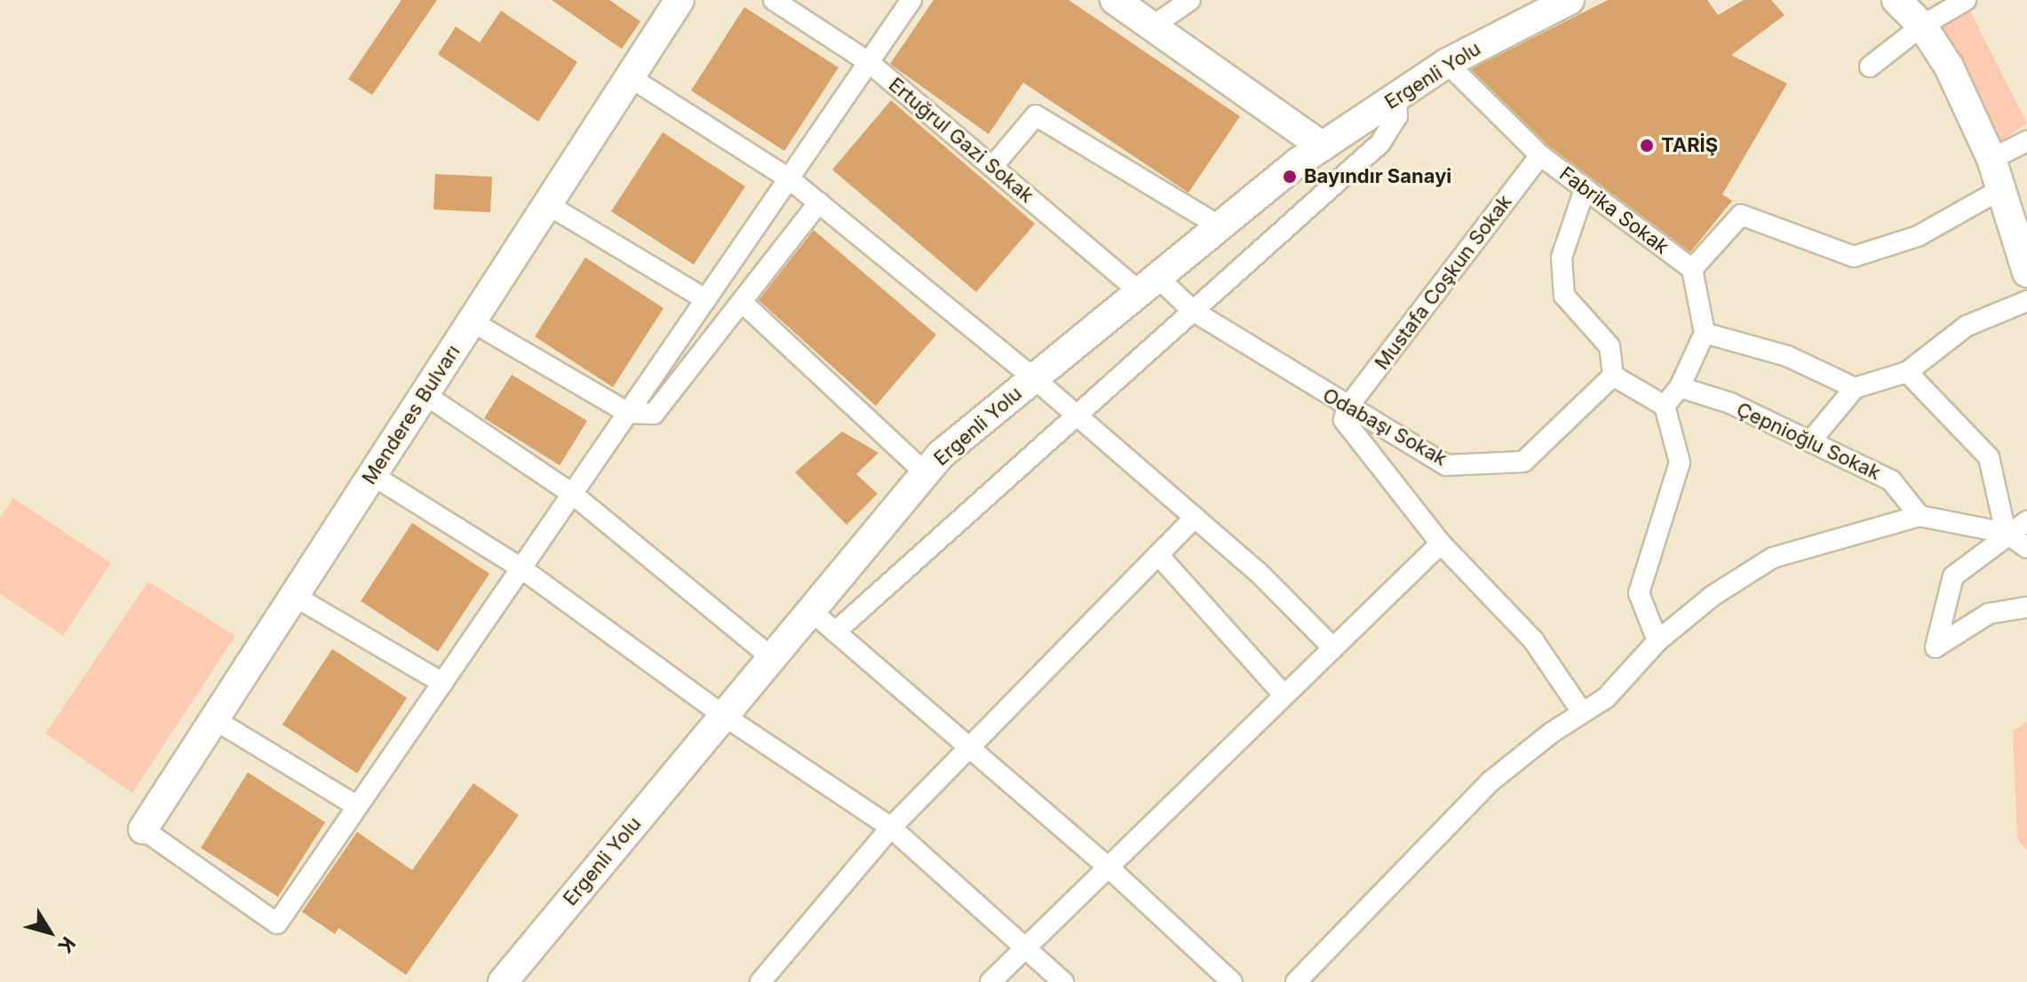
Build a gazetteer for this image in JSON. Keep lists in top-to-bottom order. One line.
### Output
{"streets":{"street":["Ergenli Yolu","Ertuğrul Gazi Sokak","Fabrika Sokak","Mustafa Coşkun Sokak","Menderes Bulvarı","Odabaşı Sokak","Çepnioğlu Sokak"]},"crossings":[["Ergenli Yolu","Ertuğrul Gazi Sokak"],["Ergenli Yolu","Fabrika Sokak"],["Ergenli Yolu","Odabaşı Sokak"],["Ertuğrul Gazi Sokak","Odabaşı Sokak"],["Fabrika Sokak","Mustafa Coşkun Sokak"],["Mustafa Coşkun Sokak","Odabaşı Sokak"]],"places":["TARİŞ","Bayındır Sanayi"],"north":"bottom right"}
